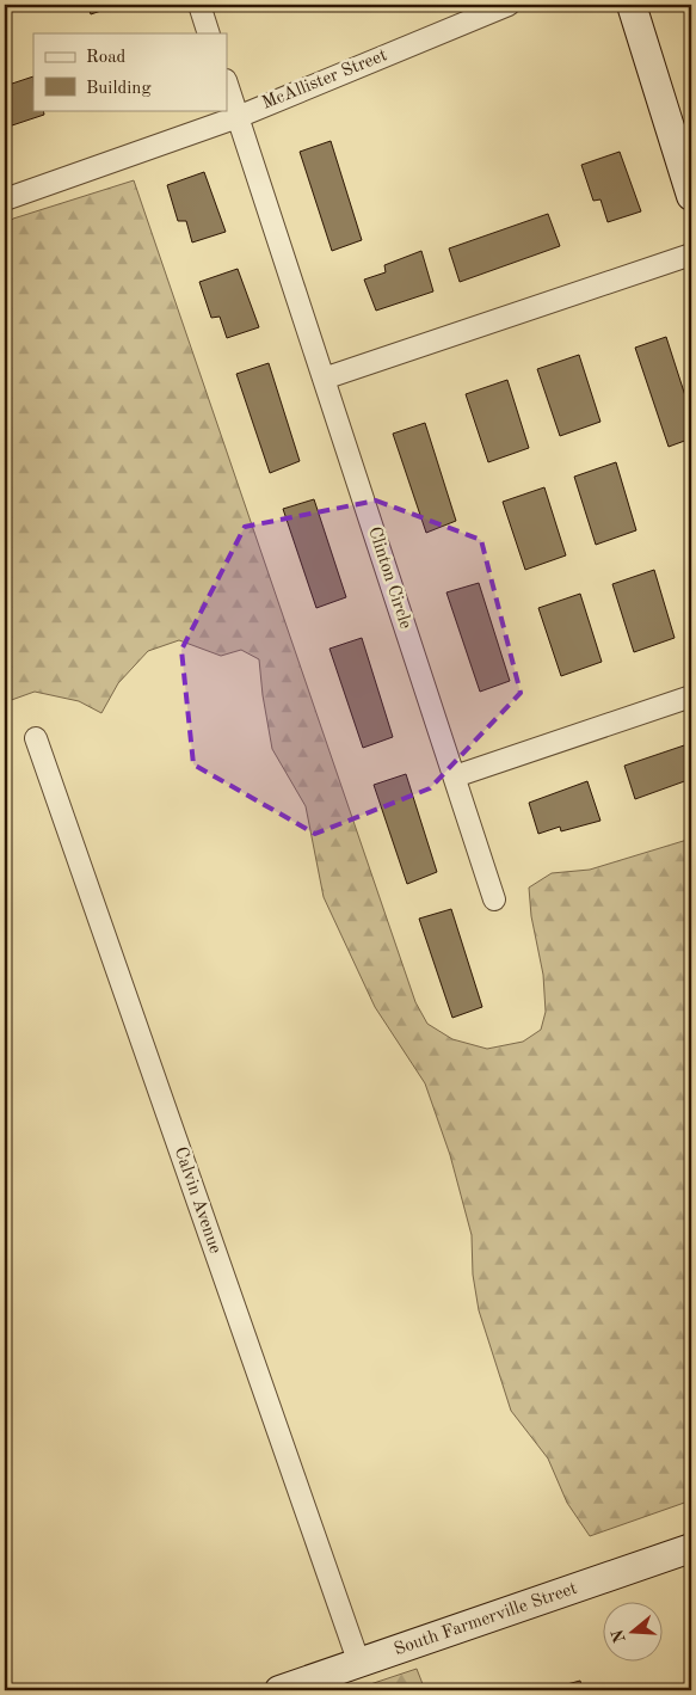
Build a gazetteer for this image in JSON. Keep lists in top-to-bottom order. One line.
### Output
{"streets":{"main road":["South Farmerville Street"],"street":["McAllister Street","Clinton Circle","Calvin Avenue"]},"crossings":[["McAllister Street","Clinton Circle"],["Calvin Avenue","South Farmerville Street"]],"legend":["Road","Building"],"north":"left"}
